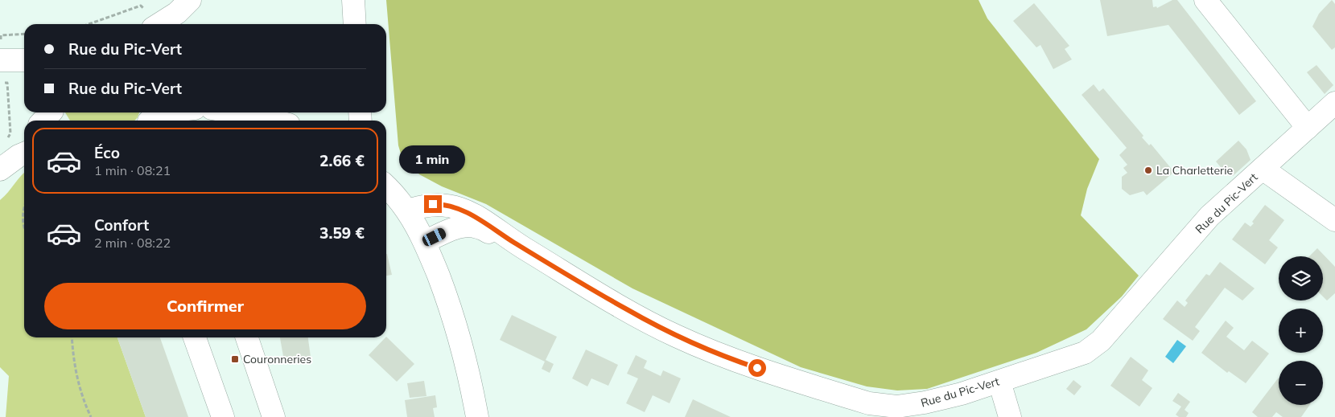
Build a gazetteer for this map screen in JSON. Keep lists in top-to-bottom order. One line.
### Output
{"streets":{"street":["Rue du Pic-Vert"]},"places":{"other":["La Charletterie"],"transit":["Couronneries"]},"page":{"banner":["Rue du Pic-Vert","Rue du Pic-Vert"],"list":[{"name":"Éco","note":"1 min · 08:21","value":"2.66 €"},{"name":"Confort","note":"2 min · 08:22","value":"3.59 €"}],"bubble":"1 min","map_buttons":["+","−"],"buttons":"Confirmer"}}
